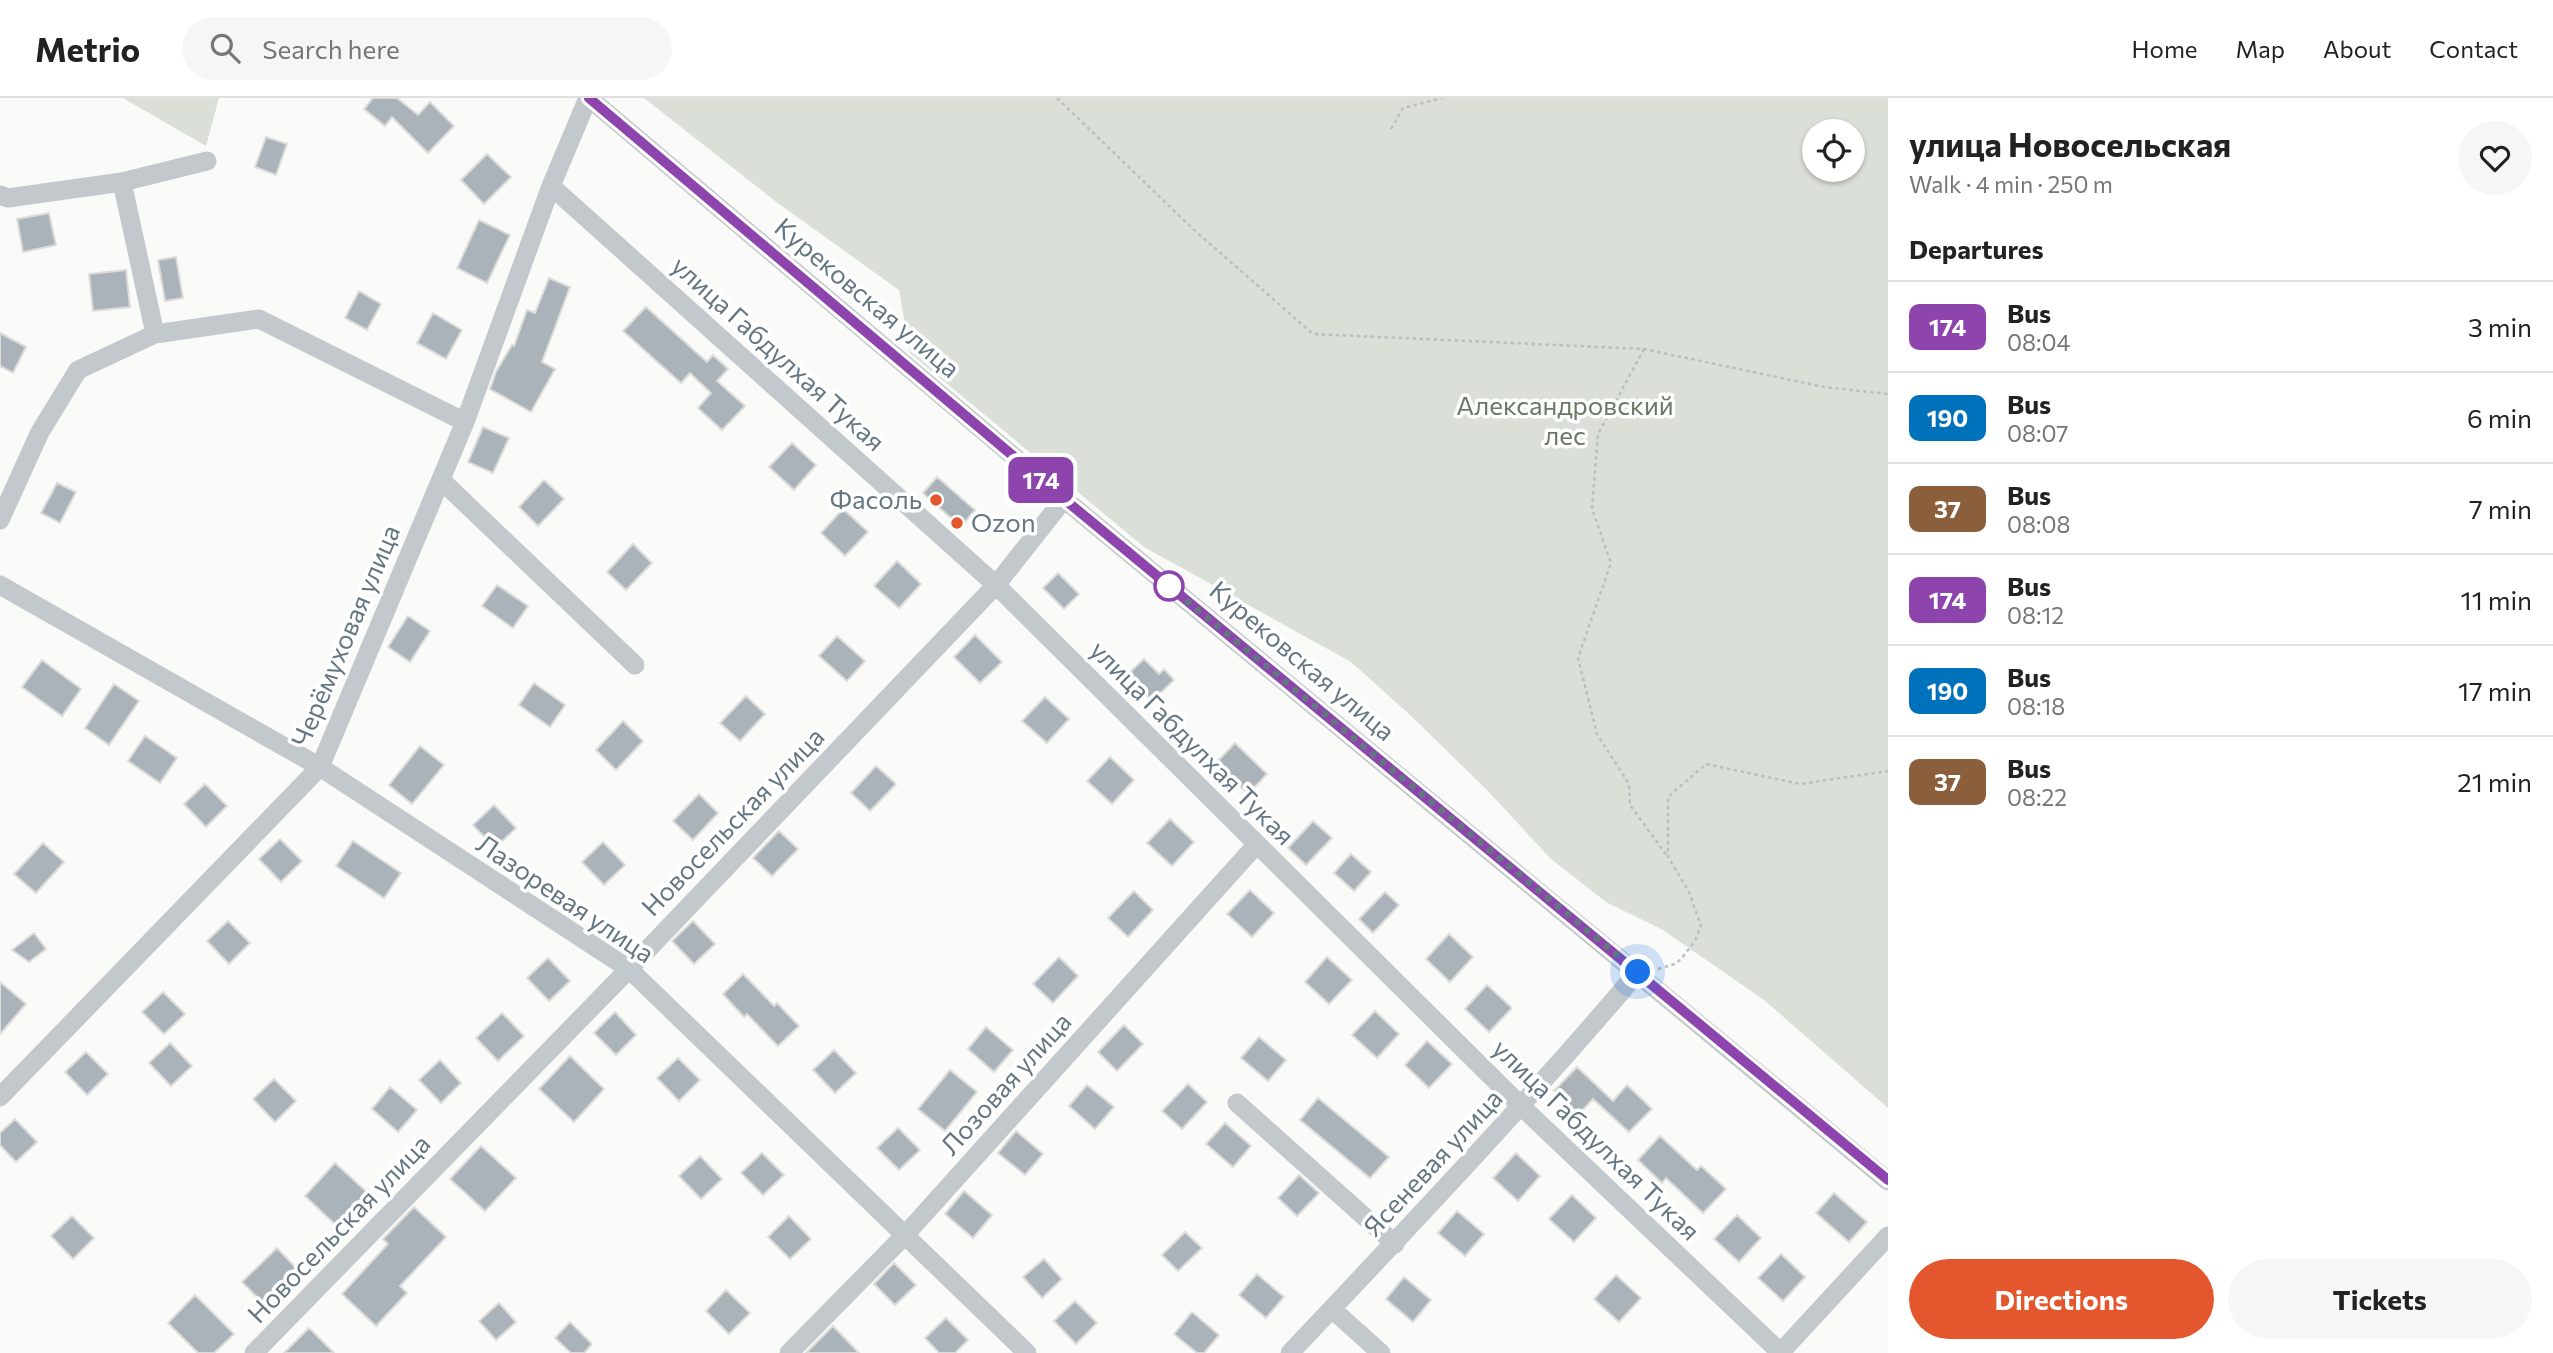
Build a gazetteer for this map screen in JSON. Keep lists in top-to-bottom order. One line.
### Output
{"streets":{"street":["Курековская улица","улица Габдулхая Тукая","Черёмуховая улица","Новосельская улица","Лазоревая улица","Лозовая улица","Ясеневая улица"]},"crossings":[["Курековская улица","Черёмуховая улица"],["Курековская улица","Новосельская улица"],["Курековская улица","Ясеневая улица"],["улица Габдулхая Тукая","Черёмуховая улица"],["улица Габдулхая Тукая","Новосельская улица"],["улица Габдулхая Тукая","Лозовая улица"],["улица Габдулхая Тукая","Ясеневая улица"],["Черёмуховая улица","Лазоревая улица"],["Новосельская улица","Лазоревая улица"],["Лазоревая улица","Лозовая улица"]],"parks":["Александровский лес"],"places":["Фасоль","Ozon"],"lines":["bus line 174"],"page":{"header":"Metrio","search":"Search here","nav":["Home","Map","About","Contact"],"on_map":"174","heading":[["улица Новосельская","Walk · 4 min · 250 m"],"Departures"],"list":[{"mark":"174","name":"Bus","note":"08:04","value":"3 min"},{"mark":"190","name":"Bus","note":"08:07","value":"6 min"},{"mark":"37","name":"Bus","note":"08:08","value":"7 min"},{"mark":"174","name":"Bus","note":"08:12","value":"11 min"},{"mark":"190","name":"Bus","note":"08:18","value":"17 min"},{"mark":"37","name":"Bus","note":"08:22","value":"21 min"}],"buttons":["Directions","Tickets"]}}
